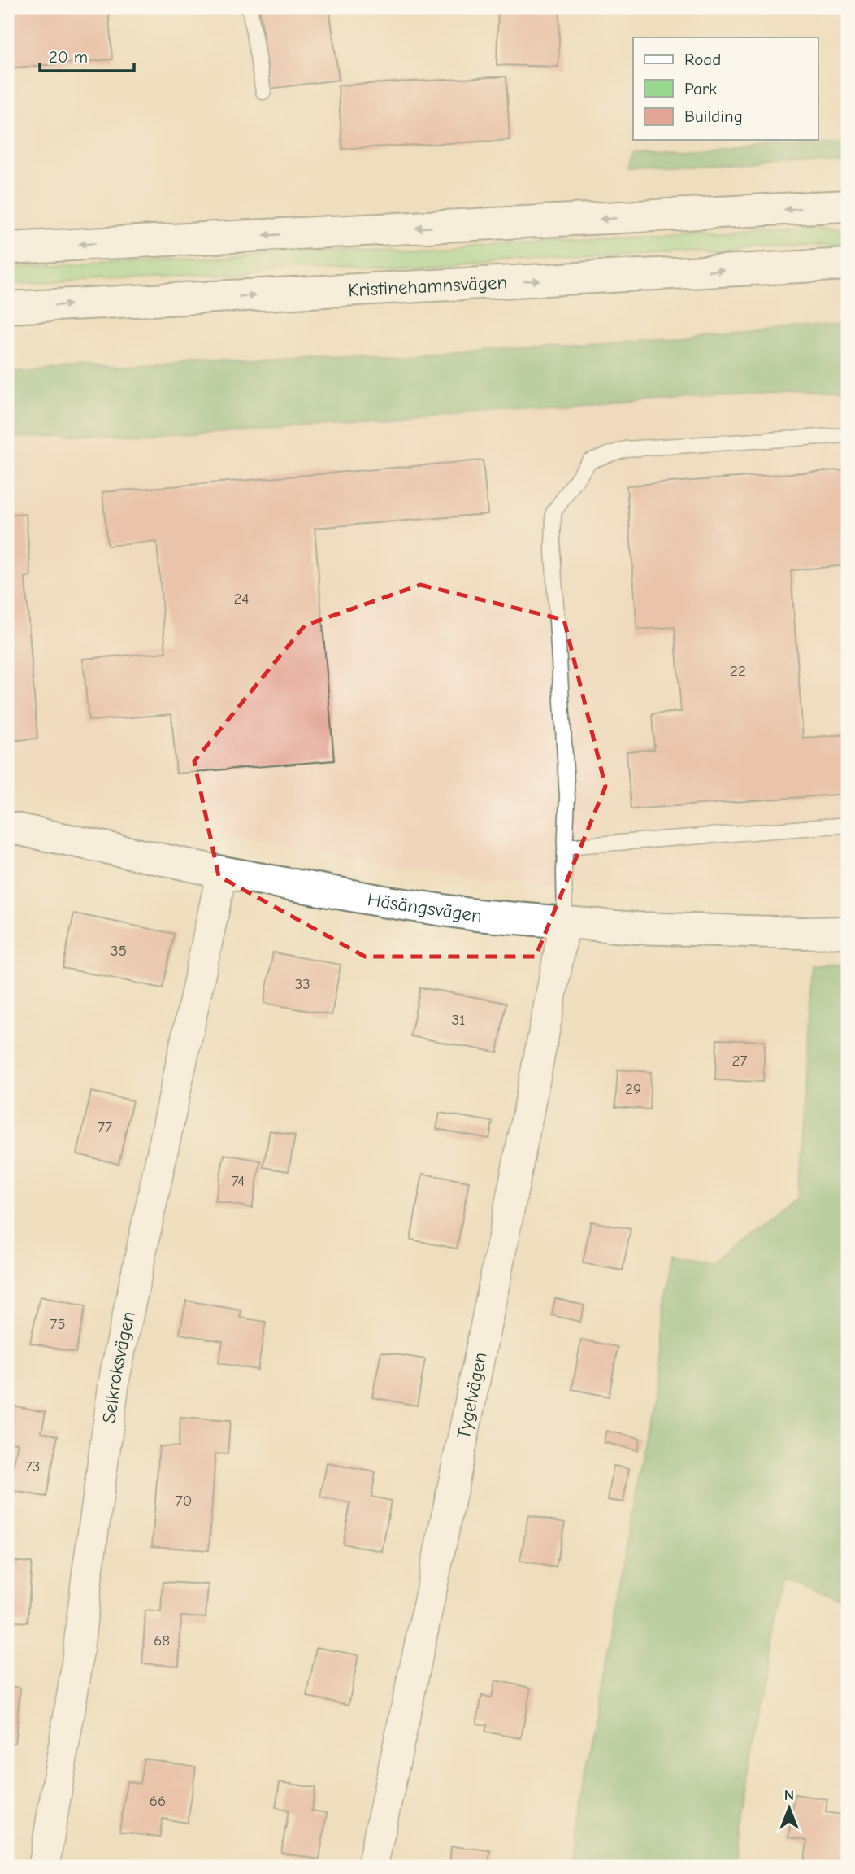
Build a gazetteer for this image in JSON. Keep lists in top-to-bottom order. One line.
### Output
{"streets":{"main road":["Kristinehamnsvägen","Häsängsvägen"],"street":["Selkroksvägen","Tygelvägen"]},"crossings":[["Häsängsvägen","Selkroksvägen"],["Häsängsvägen","Tygelvägen"]],"house_numbers":["24","22","35","33","31","27","29","77","74","75","73","70","68","66"],"legend":["Road","Park","Building"],"scale_bar":"20 m","north":"top"}
